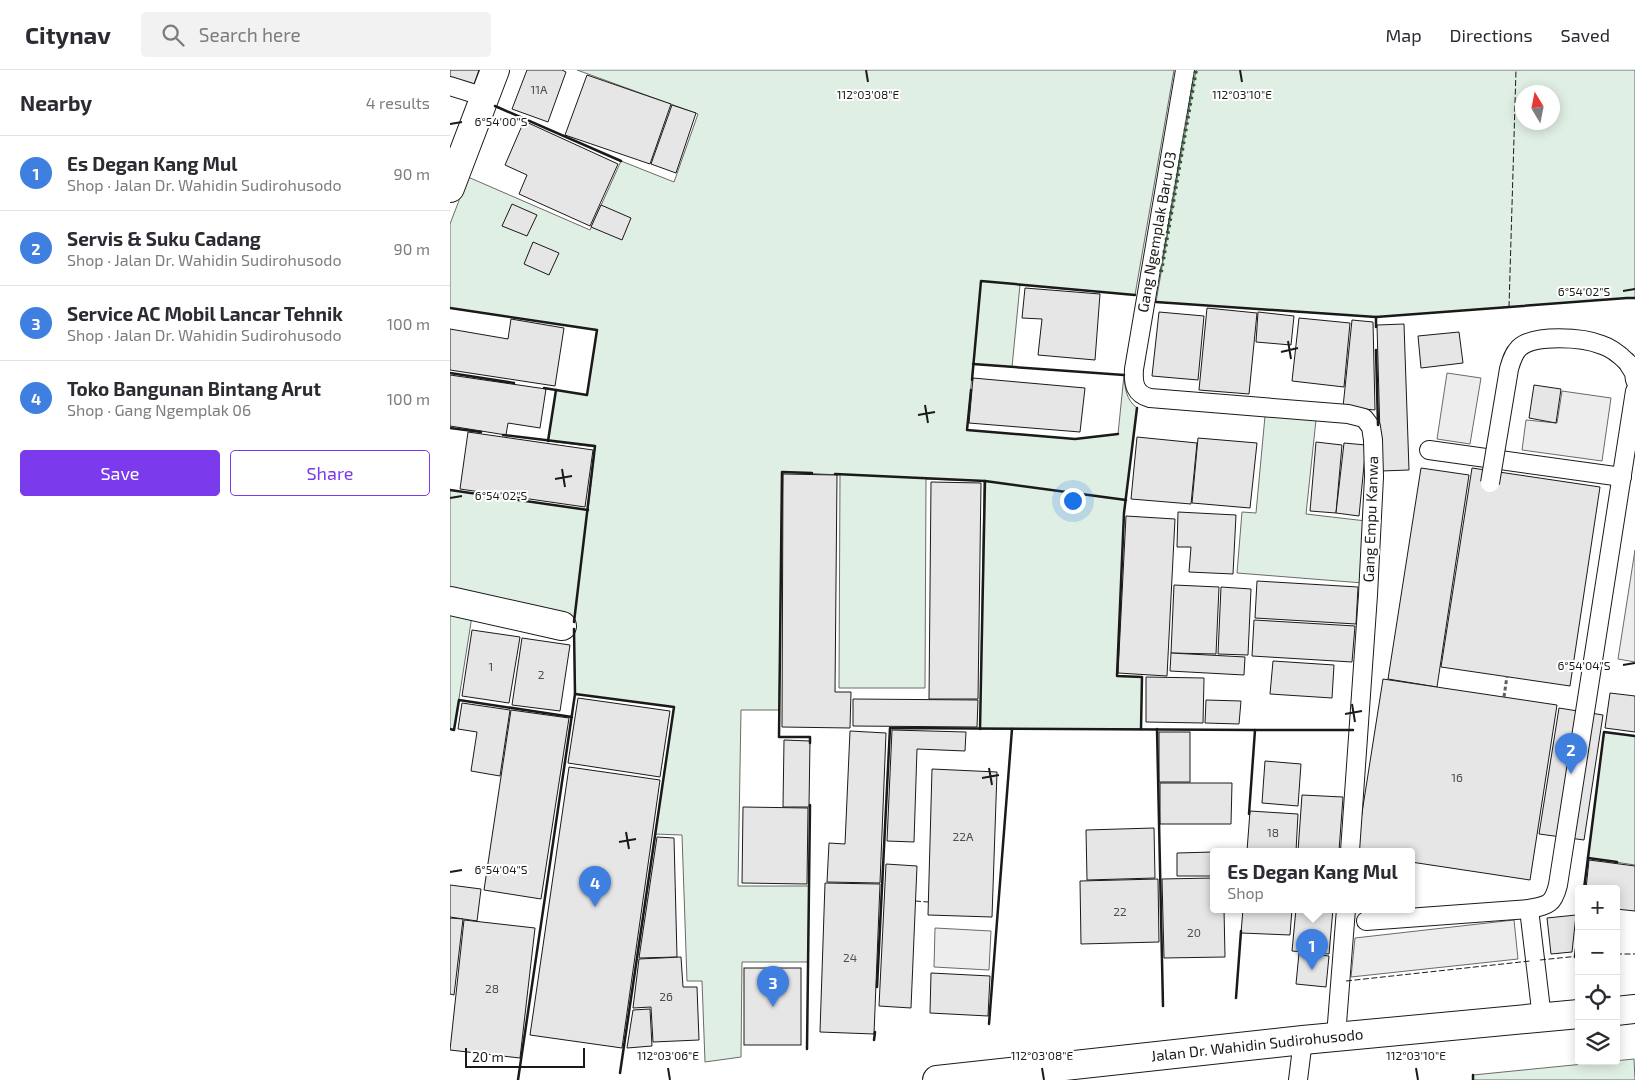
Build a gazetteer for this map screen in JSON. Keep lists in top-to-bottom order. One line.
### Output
{"streets":{"main road":["Jalan Dr. Wahidin Sudirohusodo"],"lane":["Gang Ngemplak Baru 03","Gang Empu Kanwa"]},"crossings":[["Gang Ngemplak Baru 03","Gang Empu Kanwa"]],"house_numbers":["11A","1","2","16","18","22A","22","20","24","28","26"],"scale_bar":"20 m","north":"top","page":{"header":"Citynav","search":"Search here","nav":["Map","Directions","Saved"],"heading":["Nearby","4 results"],"list":[{"mark":"1","name":"Es Degan Kang Mul","note":"Shop · Jalan Dr. Wahidin Sudirohusodo","value":"90 m"},{"mark":"2","name":"Servis & Suku Cadang","note":"Shop · Jalan Dr. Wahidin Sudirohusodo","value":"90 m"},{"mark":"3","name":"Service AC Mobil Lancar Tehnik","note":"Shop · Jalan Dr. Wahidin Sudirohusodo","value":"100 m"},{"mark":"4","name":"Toko Bangunan Bintang Arut","note":"Shop · Gang Ngemplak 06","value":"100 m"}],"buttons":["Save","Share"],"pins":["2","4","1","3"],"popup":["Es Degan Kang Mul","Shop"],"map_buttons":["+","−"],"scale":"20 m"},"coordinates":["112°03'08\"E","112°03'10\"E","6°54'00\"S","6°54'02\"S","6°54'04\"S","112°03'06\"E"]}
